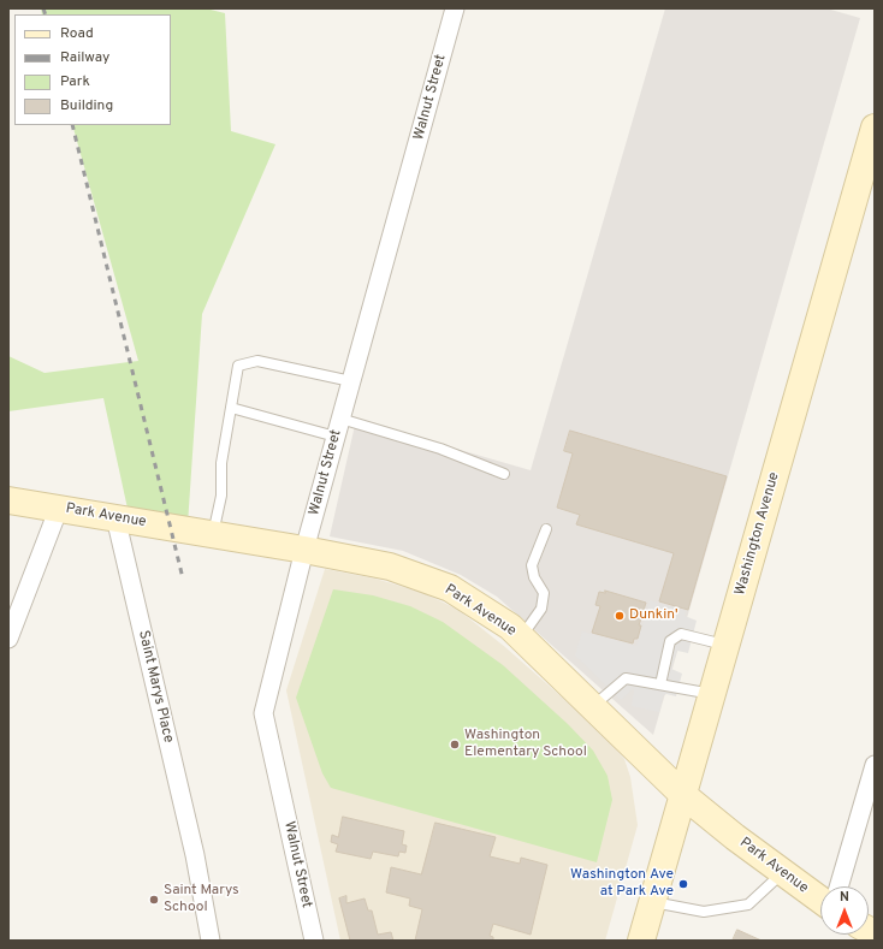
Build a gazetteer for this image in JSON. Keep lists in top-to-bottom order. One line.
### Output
{"streets":{"main road":["Park Avenue","Washington Avenue"],"street":["Walnut Street","Saint Marys Place"]},"crossings":[["Walnut Street","Park Avenue"],["Park Avenue","Washington Avenue"],["Park Avenue","Saint Marys Place"]],"places":["Dunkin'","Washington Elementary School","Washington Ave at Park Ave","Saint Marys School"],"legend":["Road","Railway","Park","Building"],"north":"top"}
